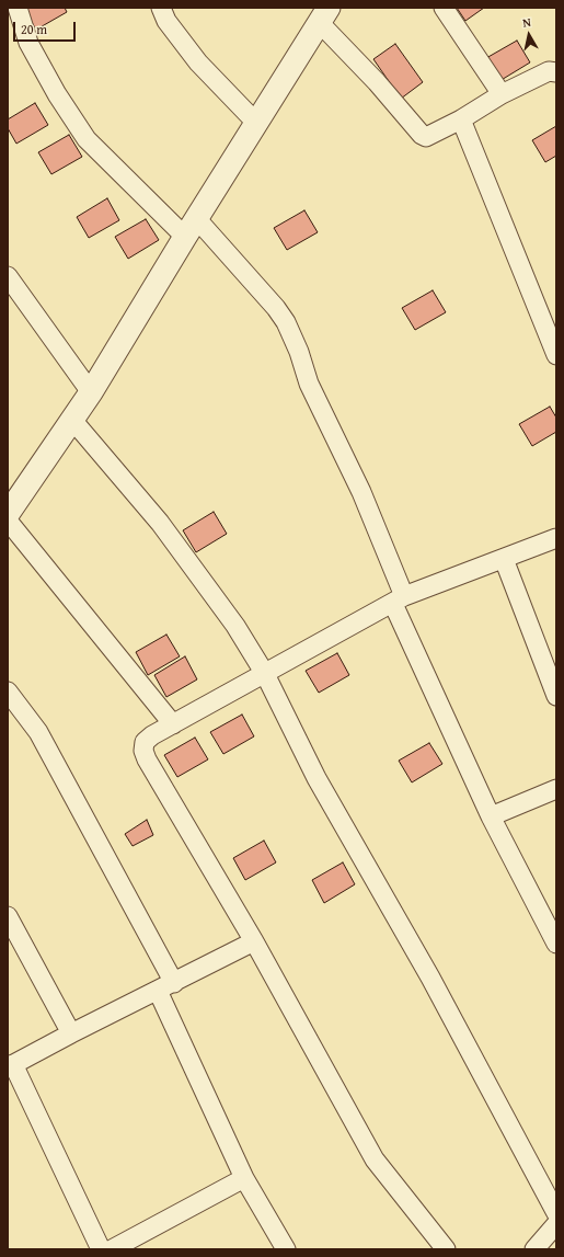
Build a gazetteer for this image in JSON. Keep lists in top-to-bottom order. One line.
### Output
{"scale_bar":"20 m","north":"top"}
